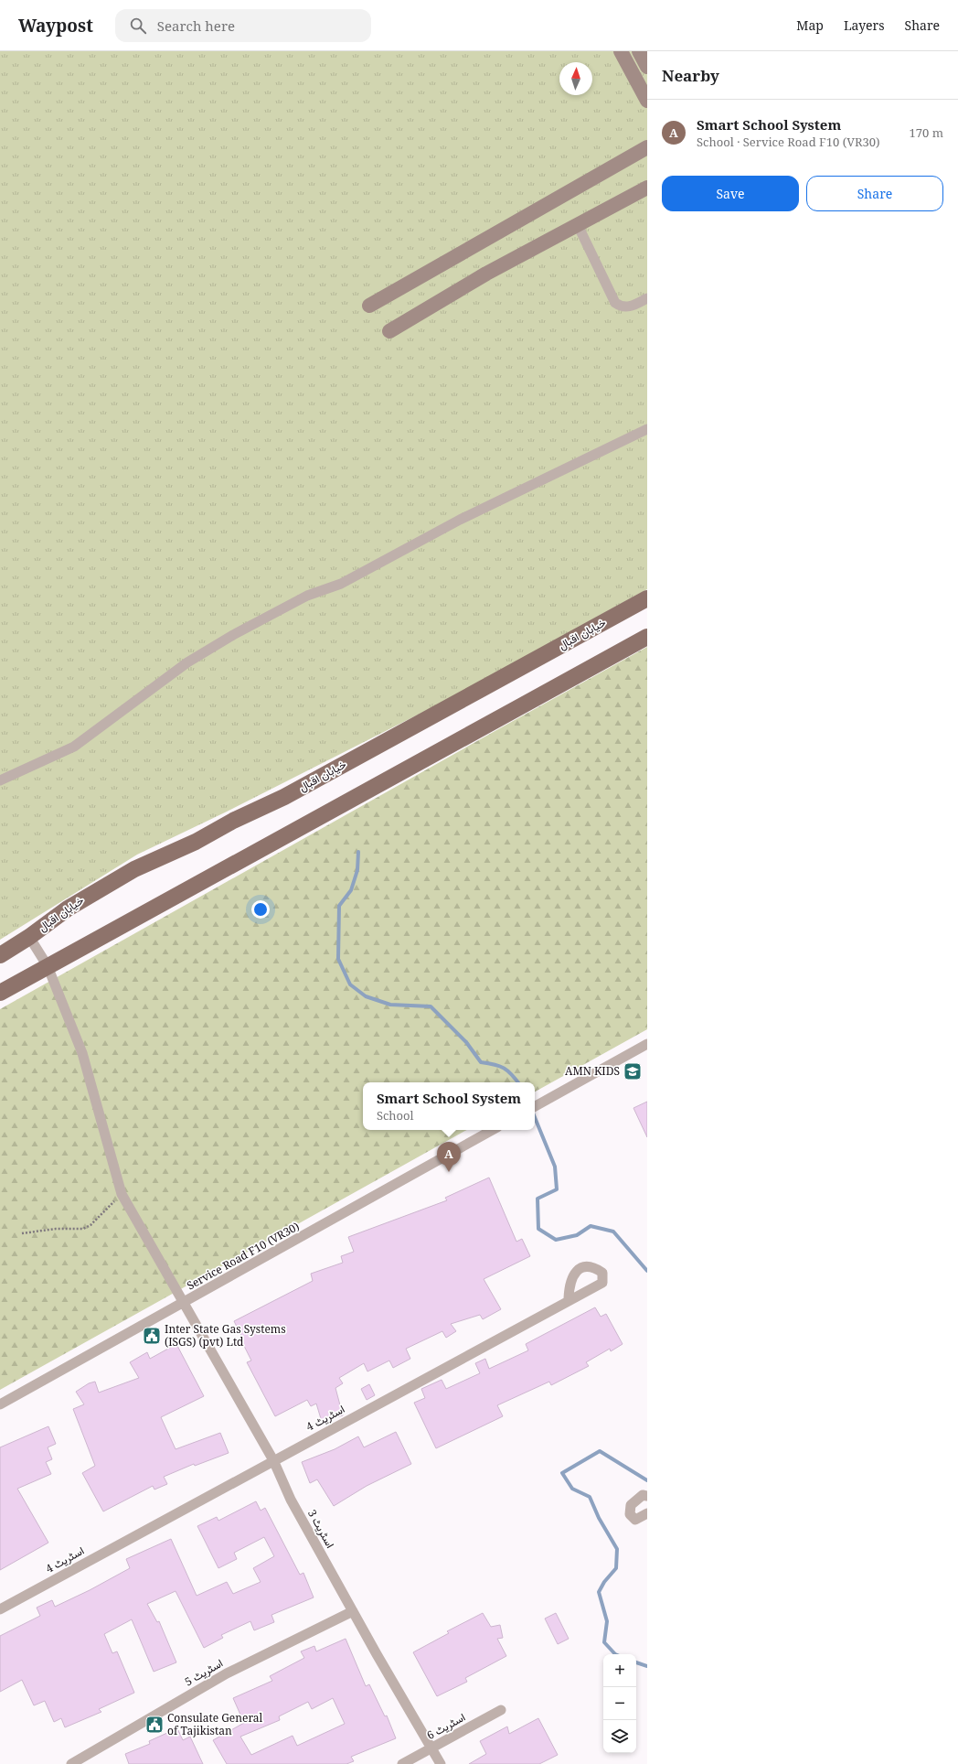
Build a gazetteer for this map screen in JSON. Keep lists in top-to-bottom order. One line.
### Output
{"streets":{"main road":["خیابان اقبال"],"street":["Service Road F10 (VR30)","اسٹریٹ 4","اسٹریٹ 3","اسٹریٹ 5","اسٹریٹ 6"]},"crossings":[["خیابان اقبال","اسٹریٹ 3"],["Service Road F10 (VR30)","اسٹریٹ 3"],["اسٹریٹ 4","اسٹریٹ 3"],["اسٹریٹ 3","اسٹریٹ 5"],["اسٹریٹ 3","اسٹریٹ 6"]],"places":{"school or university":["AMN KIDS"],"public building":["Inter State Gas Systems (ISGS) (pvt) Ltd","Consulate General of Tajikistan"]},"north":"top","page":{"header":"Waypost","search":"Search here","nav":["Map","Layers","Share"],"heading":"Nearby","list":[{"mark":"A","name":"Smart School System","note":"School · Service Road F10 (VR30)","value":"170 m"}],"buttons":["Save","Share"],"popup":["Smart School System","School"],"pins":"A","map_buttons":["+","−"]}}
